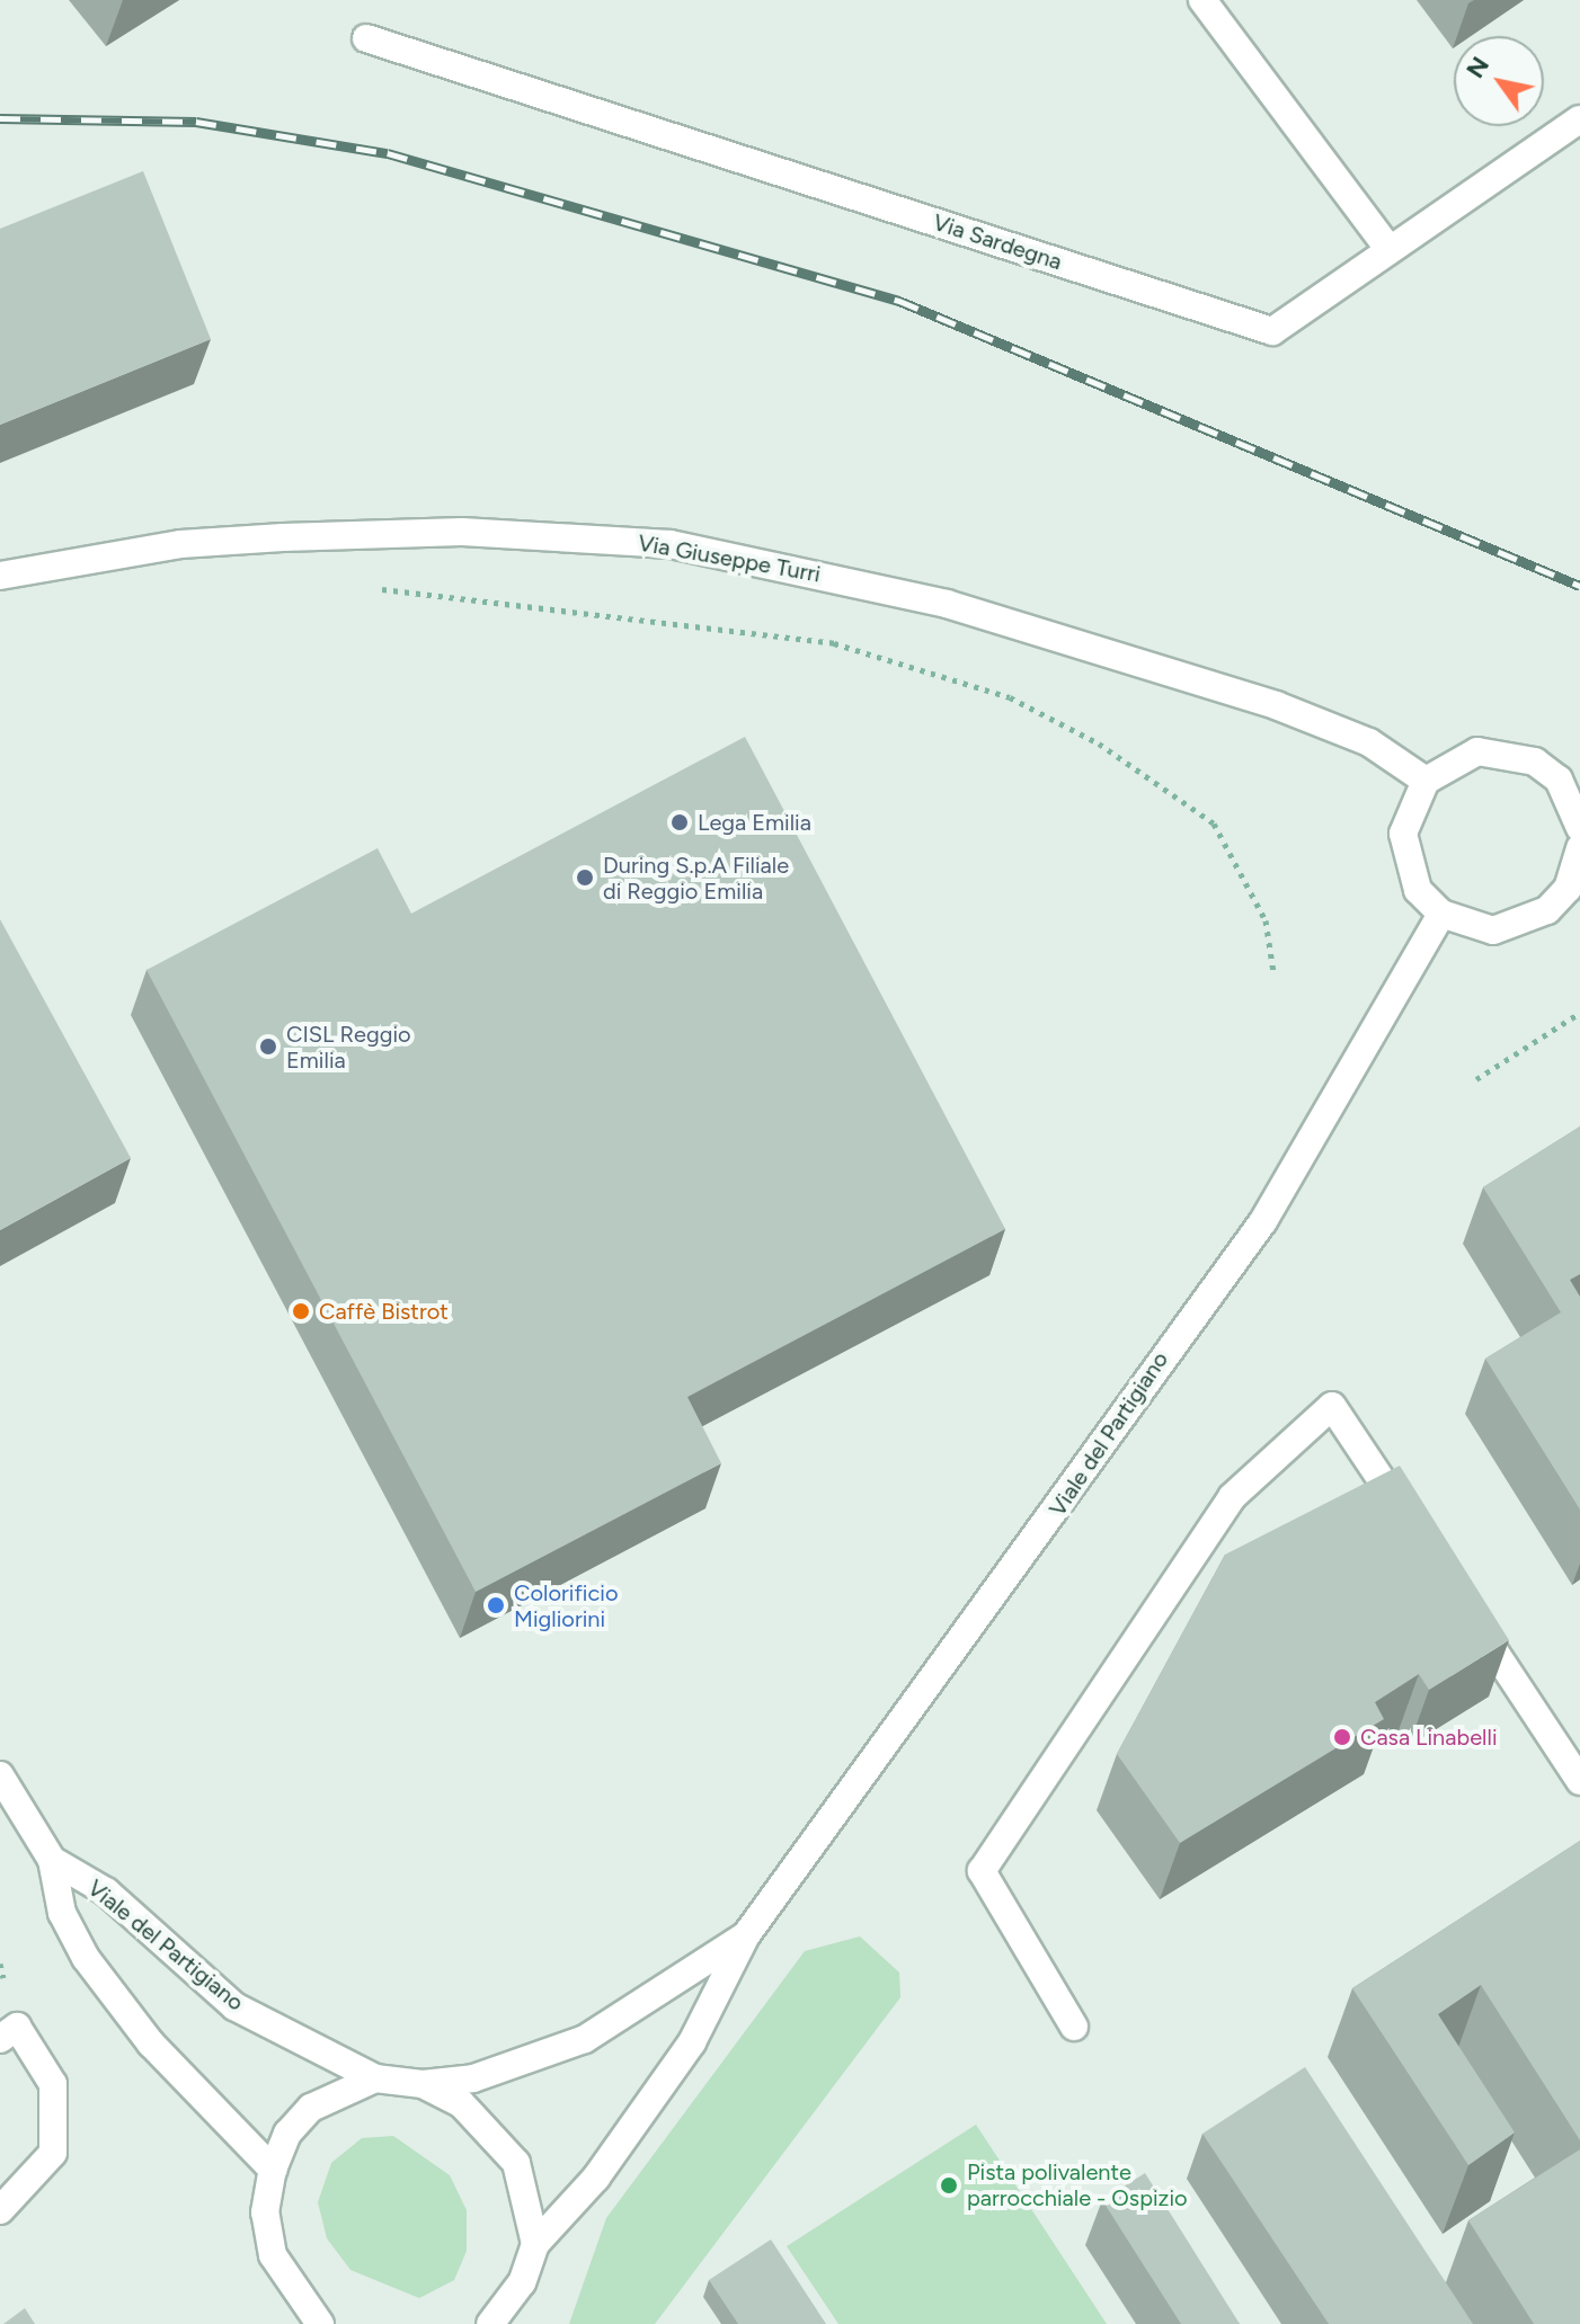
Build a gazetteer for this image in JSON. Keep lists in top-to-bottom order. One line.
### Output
{"streets":{"street":["Via Sardegna","Via Giuseppe Turri","Viale del Partigiano"]},"places":["Lega Emilia","During S.p.A Filiale di Reggio Emilia","CISL Reggio Emilia","Caffè Bistrot","Colorificio Migliorini","Casa Linabelli","Pista polivalente parrocchiale - Ospizio"],"north":"top left"}
